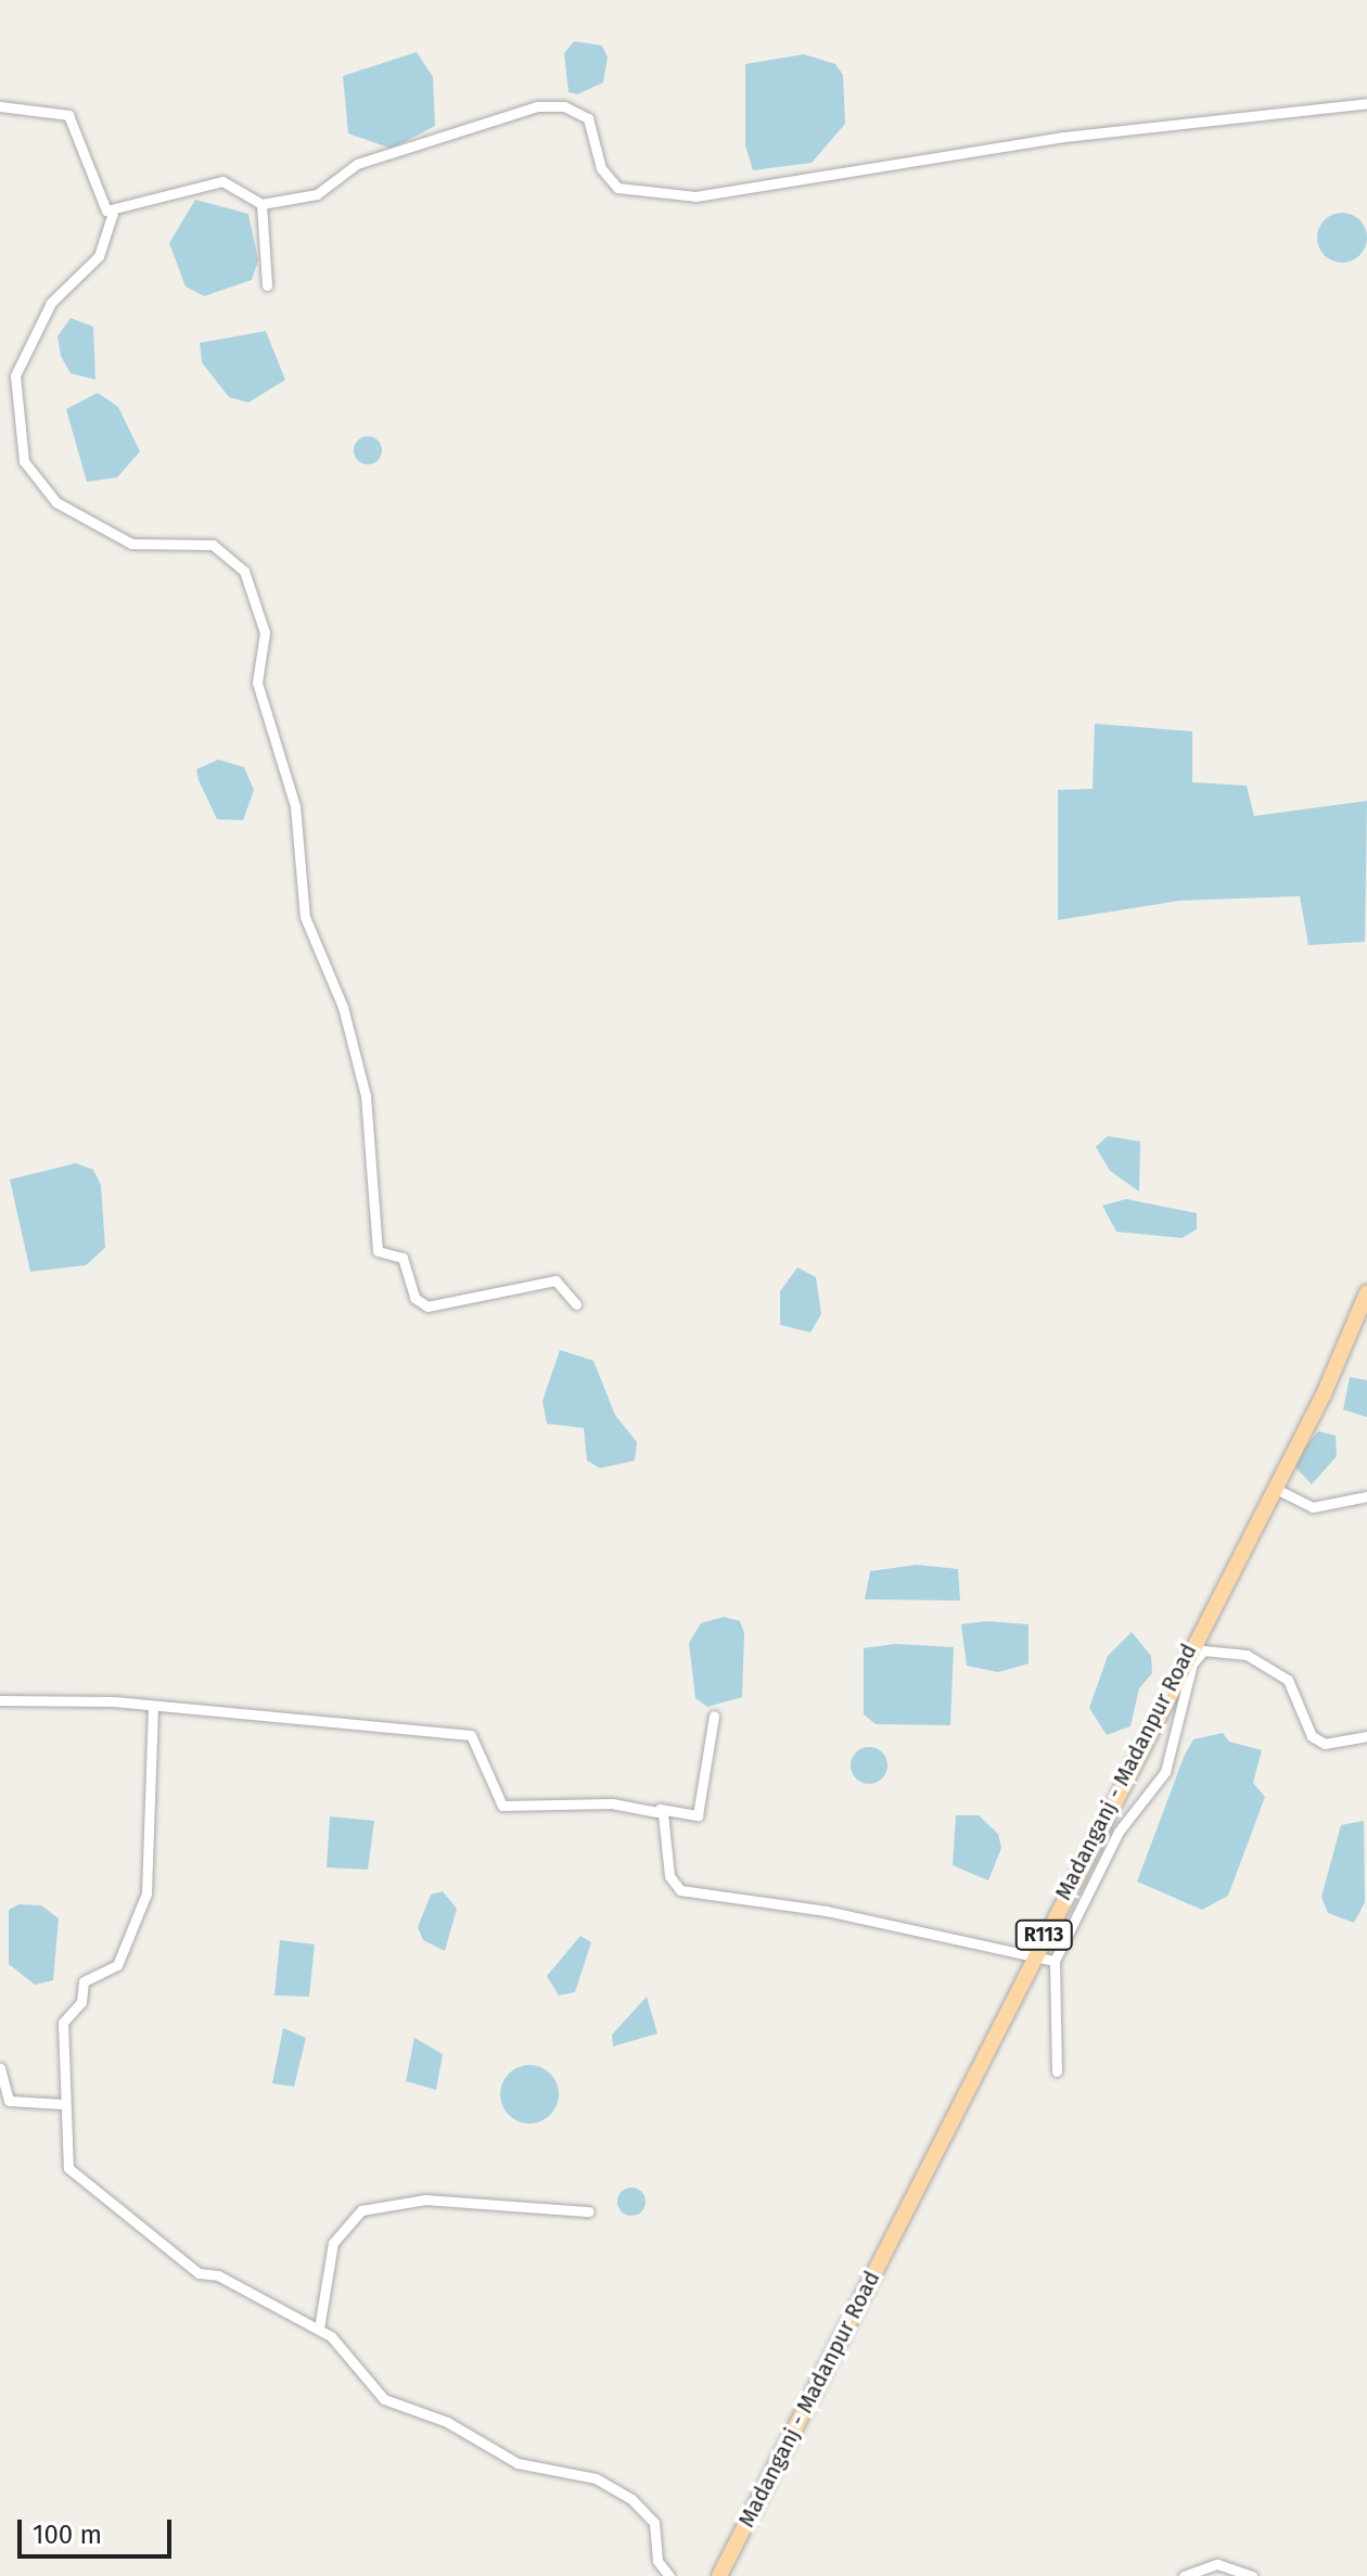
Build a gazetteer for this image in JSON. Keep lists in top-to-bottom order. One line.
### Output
{"streets":{"main road":["Madanganj - Madanpur Road","R113"]},"scale_bar":"100 m"}
